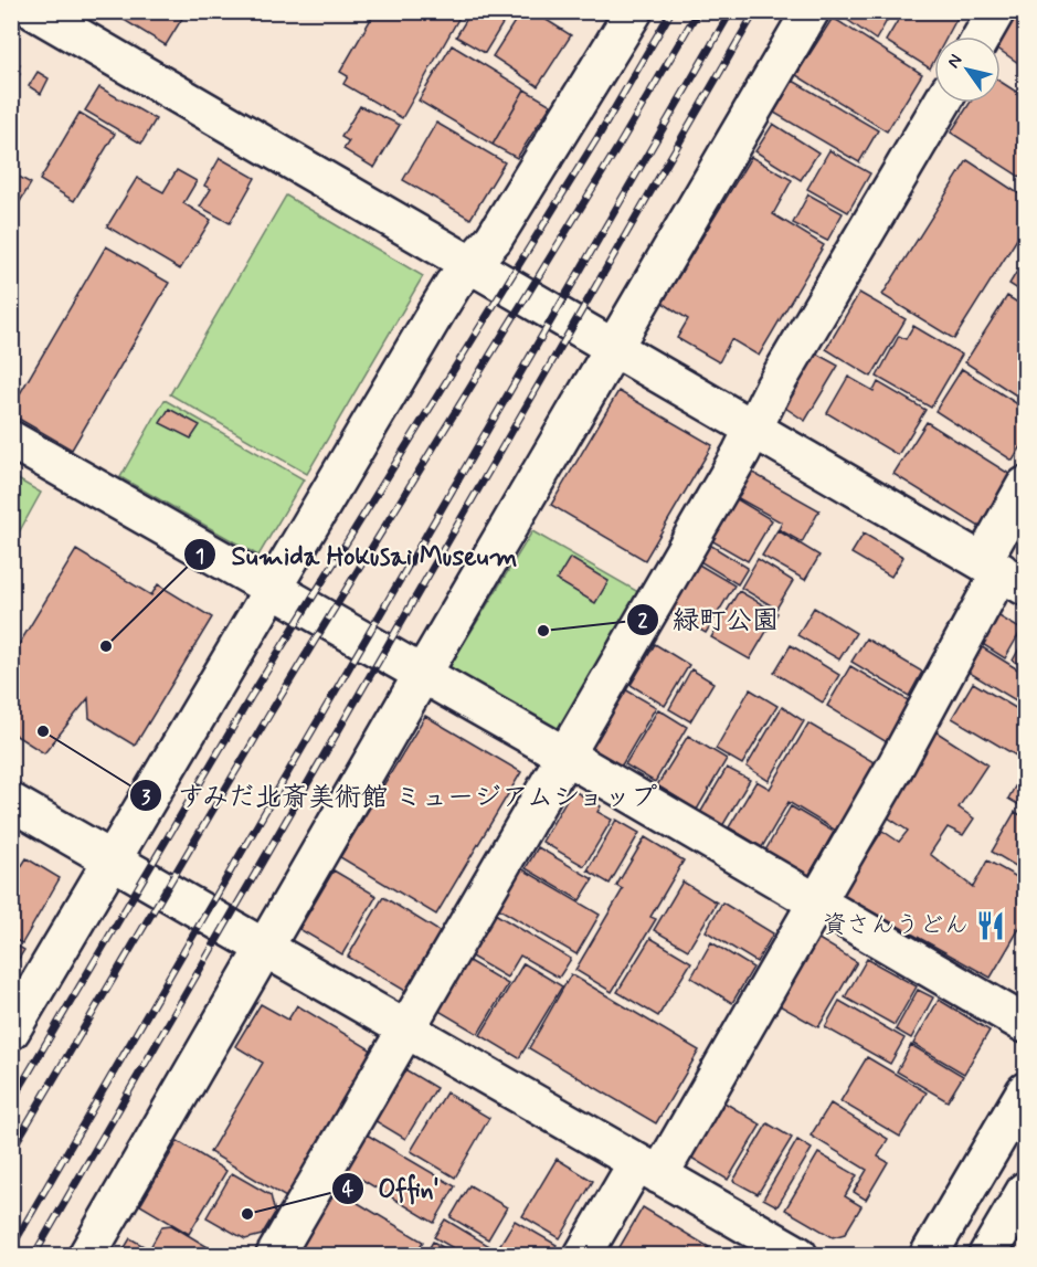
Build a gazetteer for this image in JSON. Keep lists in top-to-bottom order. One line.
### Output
{"places":{"other":["緑町公園","Sumida Hokusai Museum","すみだ北斎美術館 ミュージアムショップ","Offin'"],"restaurant":["資さんうどん"]},"north":"top left"}
